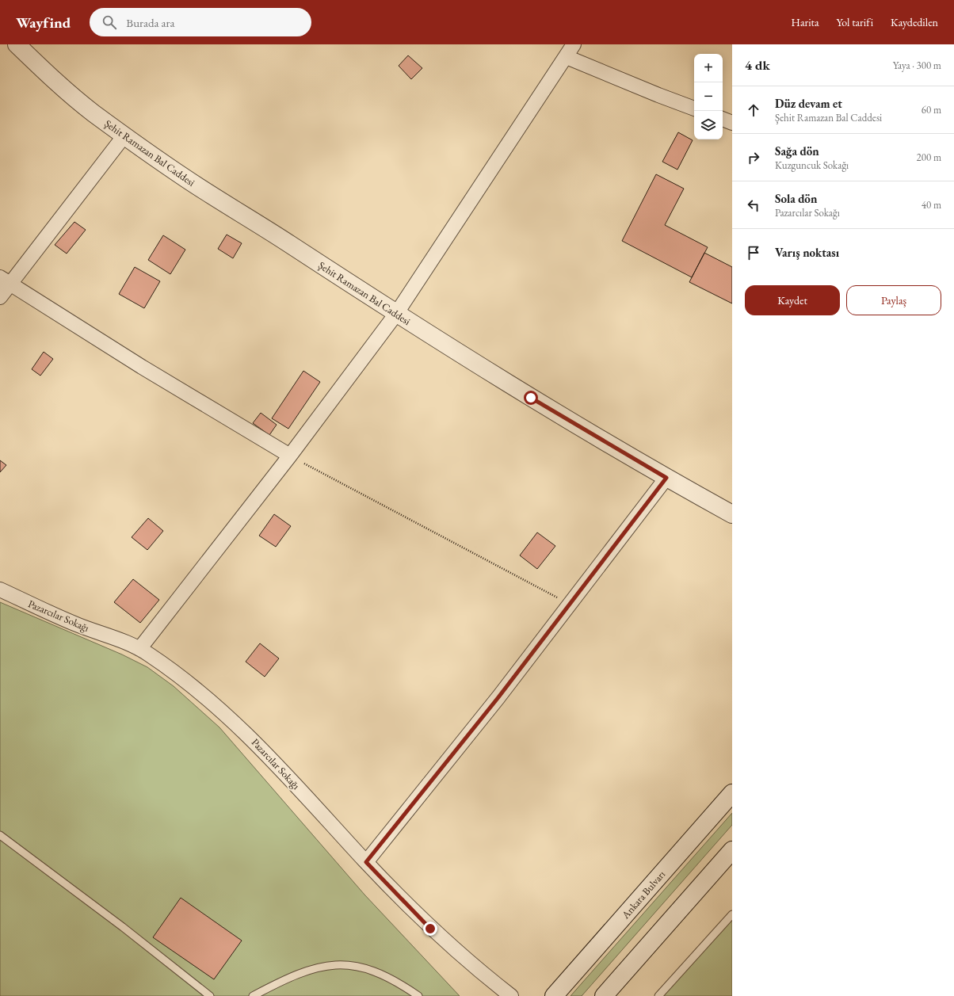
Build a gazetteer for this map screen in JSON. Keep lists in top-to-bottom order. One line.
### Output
{"streets":{"street":["Şehit Ramazan Bal Caddesi","Pazarcılar Sokağı","Ankara Bulvarı"]},"page":{"header":"Wayfind","search":"Burada ara","nav":["Harita","Yol tarifi","Kaydedilen"],"heading":["4 dk","Yaya · 300 m"],"map_buttons":["+","−"],"list":[["Düz devam et","Şehit Ramazan Bal Caddesi","60 m"],["Sağa dön","Kuzguncuk Sokağı","200 m"],["Sola dön","Pazarcılar Sokağı","40 m"],"Varış noktası"],"buttons":["Kaydet","Paylaş"]}}
